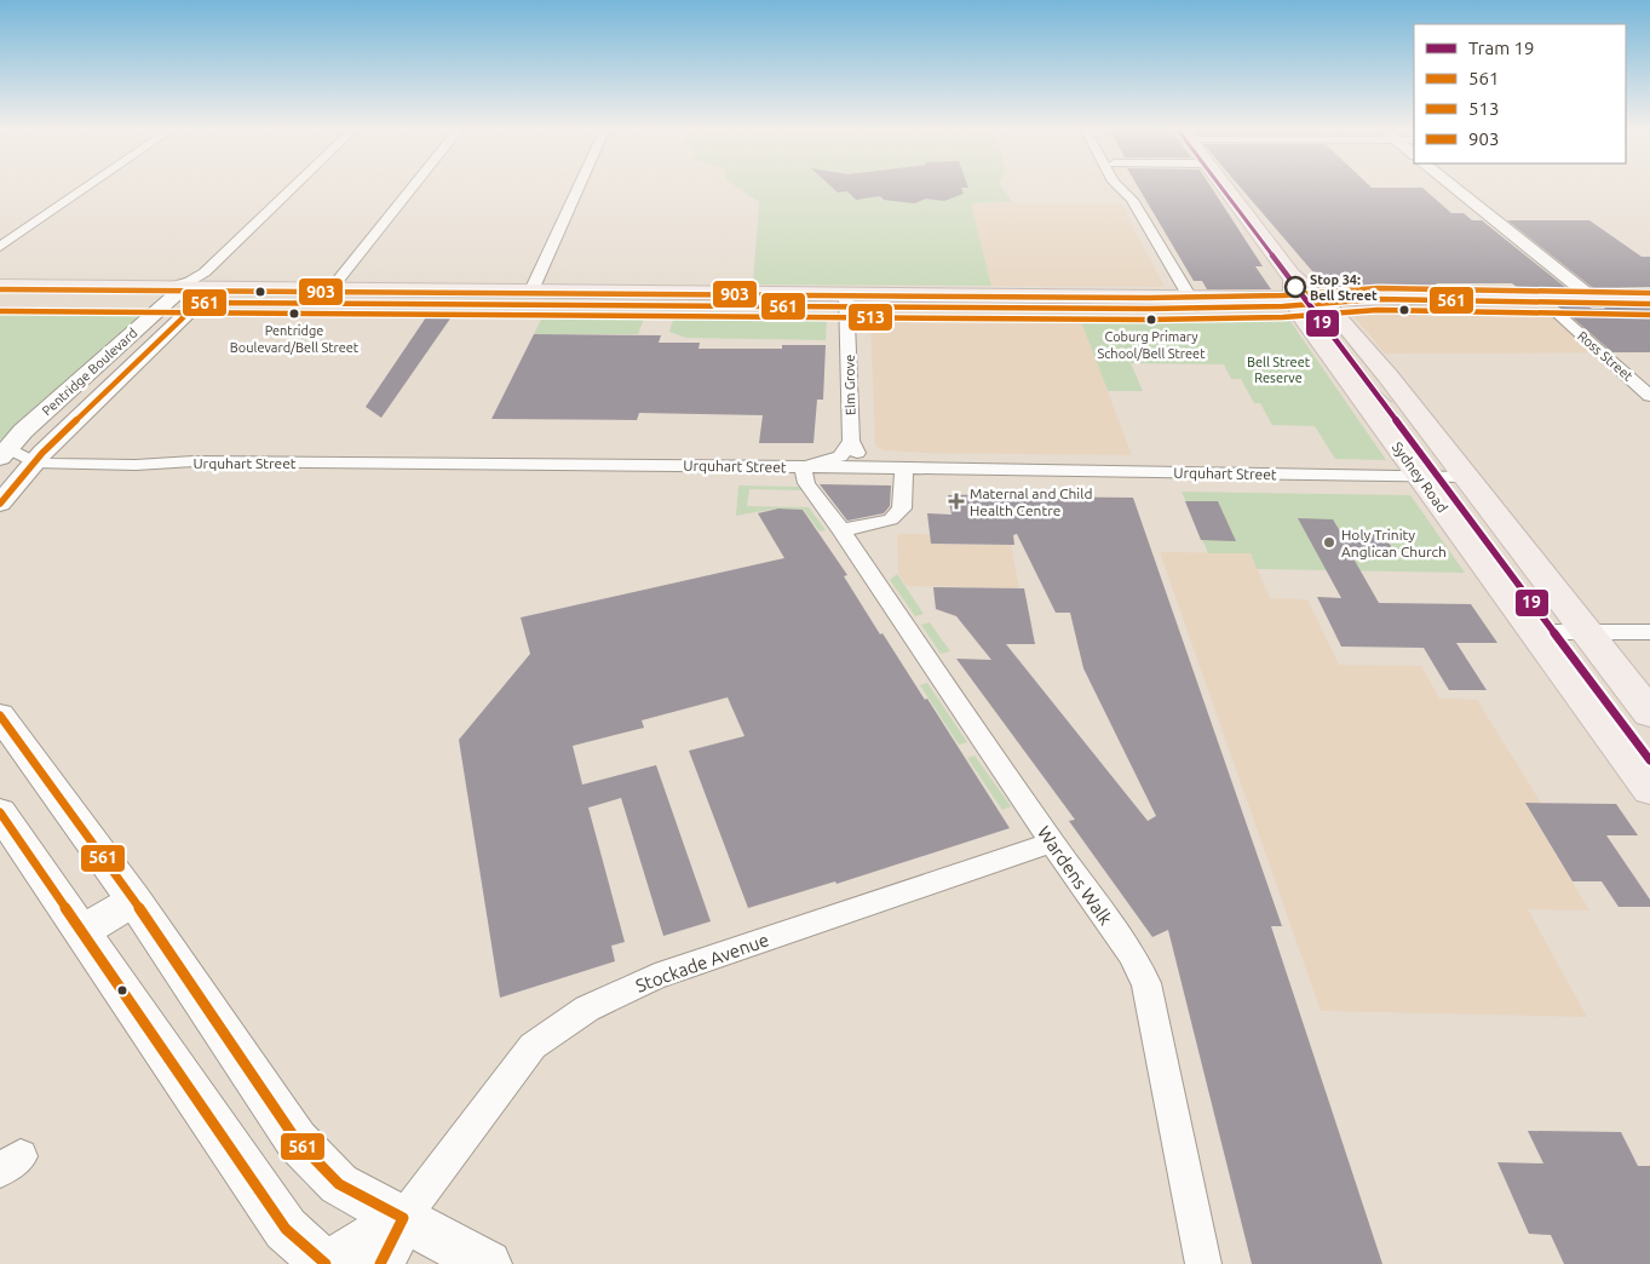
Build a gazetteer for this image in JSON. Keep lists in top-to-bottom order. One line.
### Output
{"streets":{"highway":["Sydney Road"],"street":["Ross Street","Pentridge Boulevard","Elm Grove","Urquhart Street","Wardens Walk","Stockade Avenue"]},"crossings":[["Pentridge Boulevard","Urquhart Street"],["Urquhart Street","Sydney Road"],["Urquhart Street","Wardens Walk"],["Wardens Walk","Stockade Avenue"]],"parks":["Bell Street Reserve"],"places":{"other":["Stop 34: Bell Street","Pentridge Boulevard/Bell Street","Coburg Primary School/Bell Street","Holy Trinity Anglican Church"],"health":["Maternal and Child Health Centre"]},"lines":["tram line 19","transit line 903","transit line 561","transit line 513"],"legend":["Tram 19","561","513","903"]}
